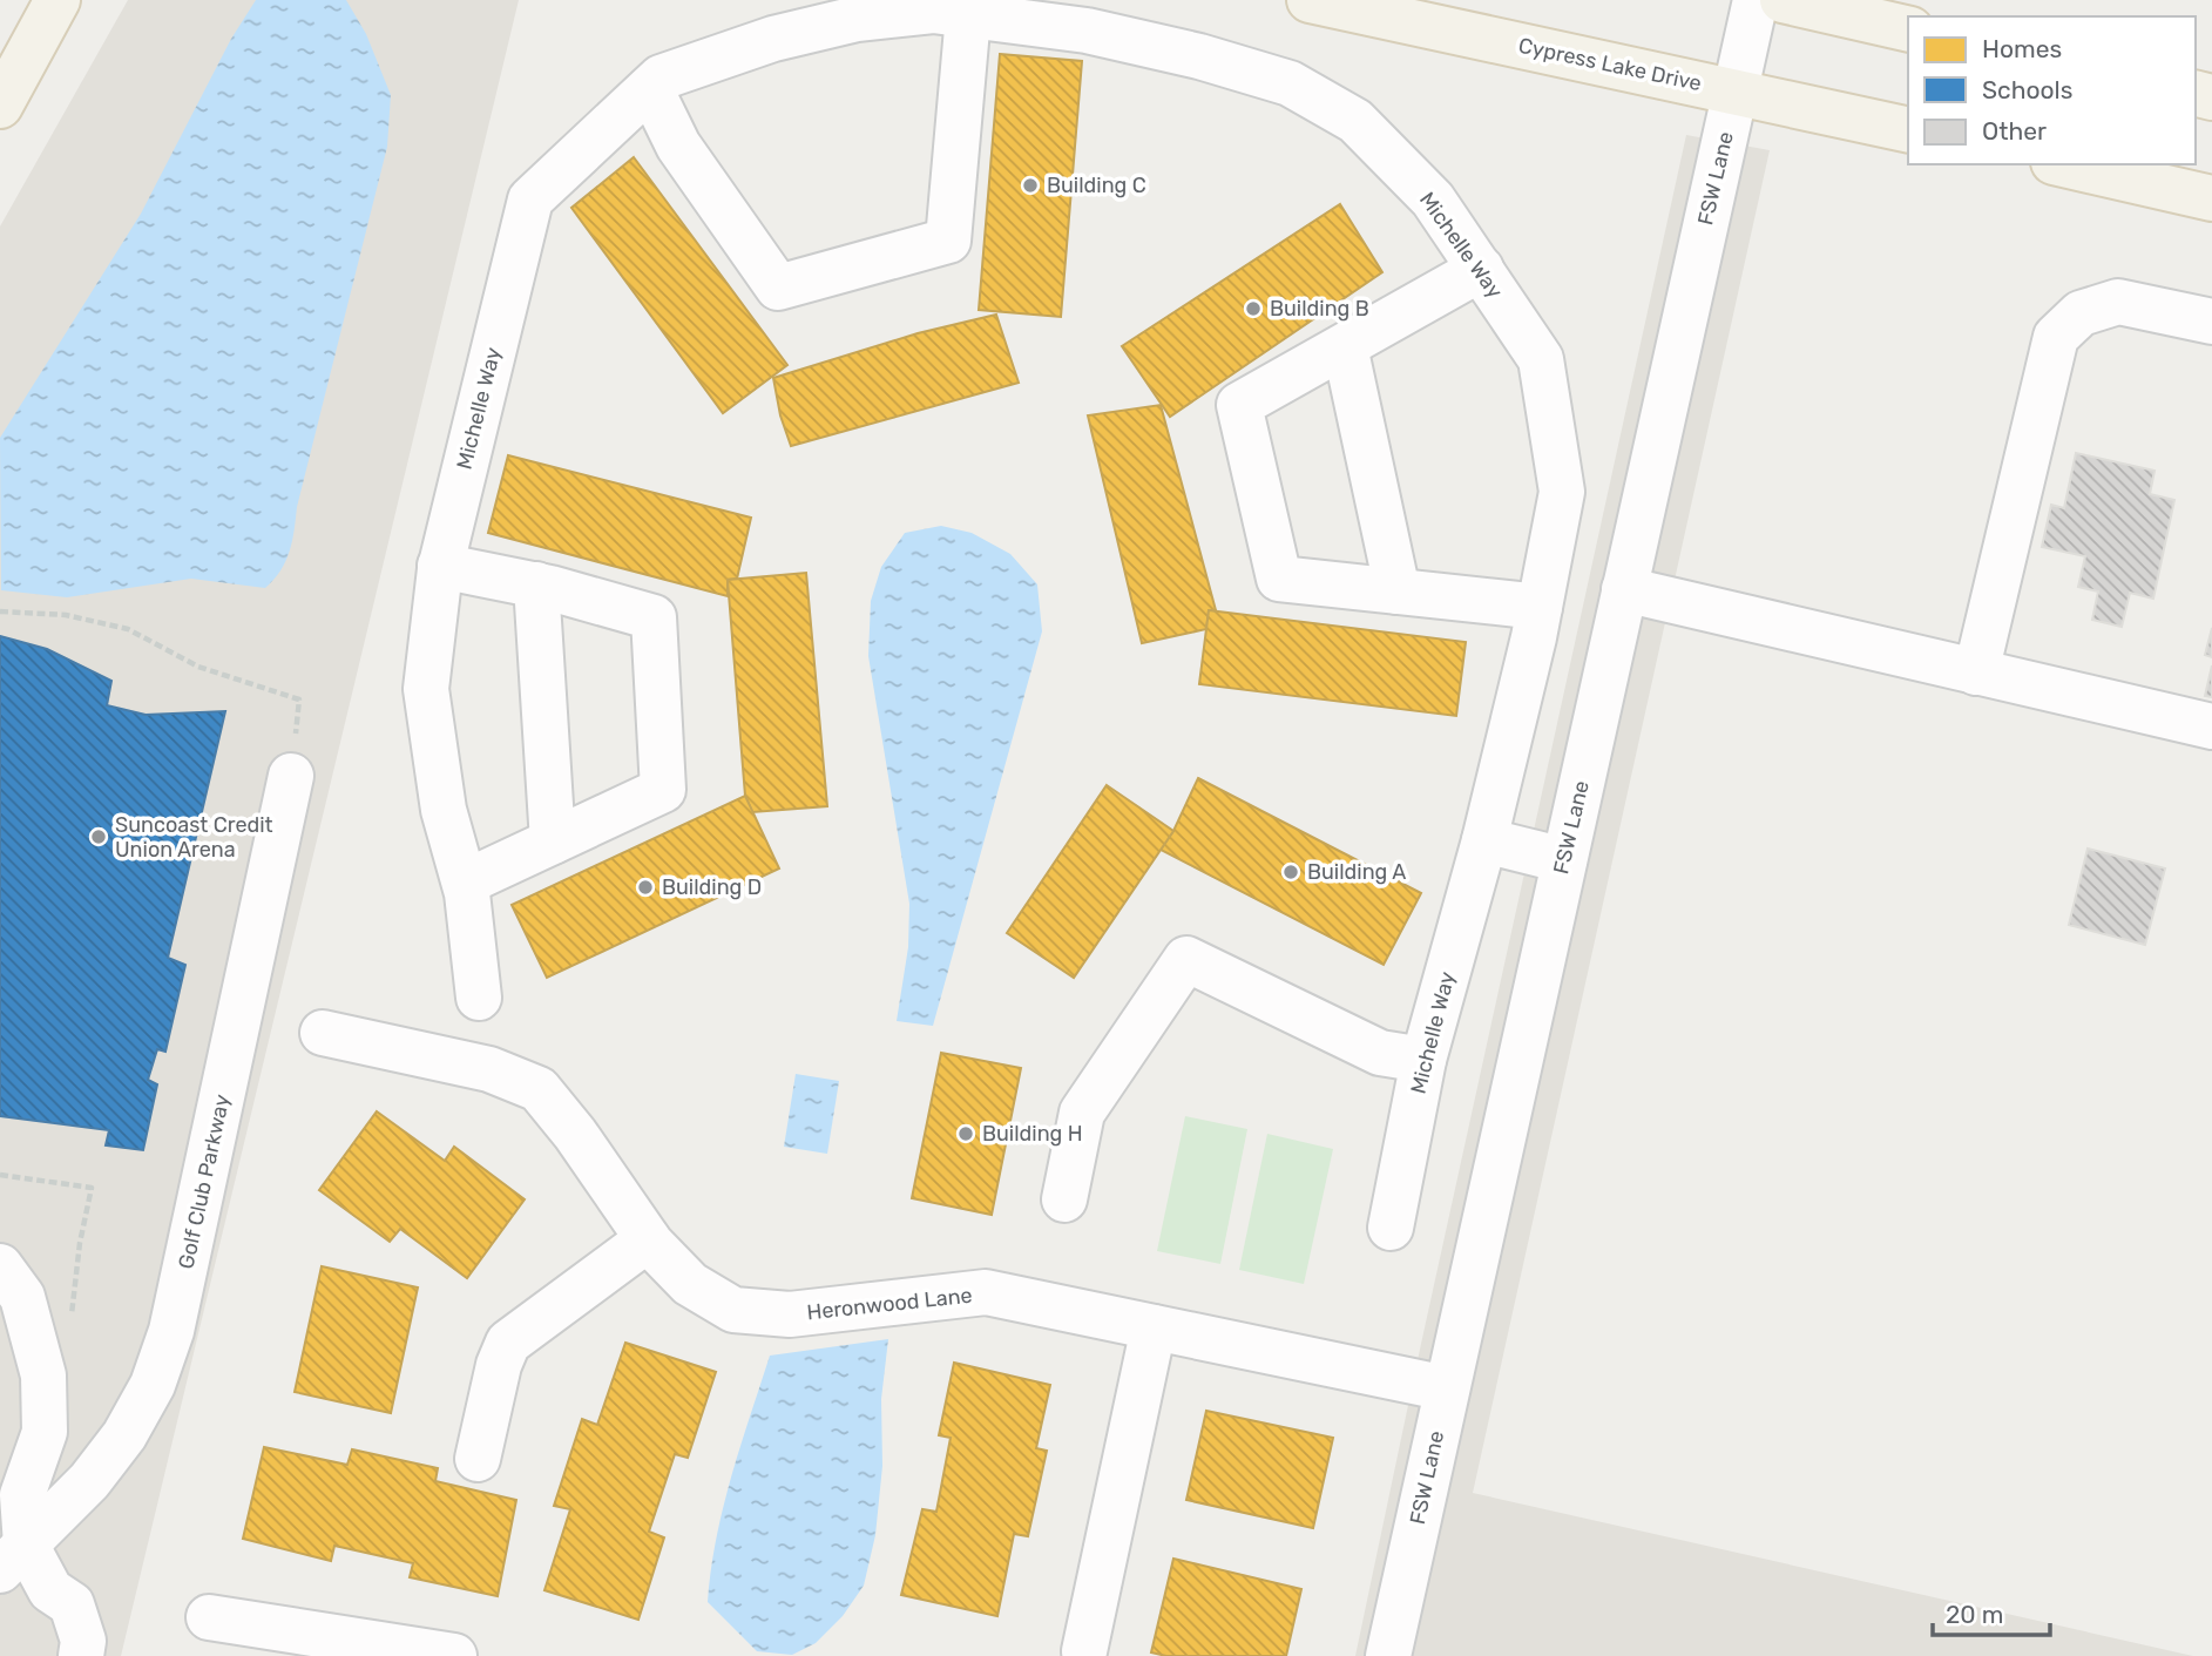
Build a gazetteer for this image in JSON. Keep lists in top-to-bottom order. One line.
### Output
{"streets":{"main road":["Cypress Lake Drive"],"street":["FSW Lane","Michelle Way","Golf Club Parkway","Heronwood Lane"]},"crossings":[["Cypress Lake Drive","FSW Lane"],["FSW Lane","Heronwood Lane"]],"places":["Building C","Building B","Suncoast Credit Union Arena","Building A","Building D","Building H"],"legend":["Homes","Schools","Other"],"scale_bar":"20 m"}
